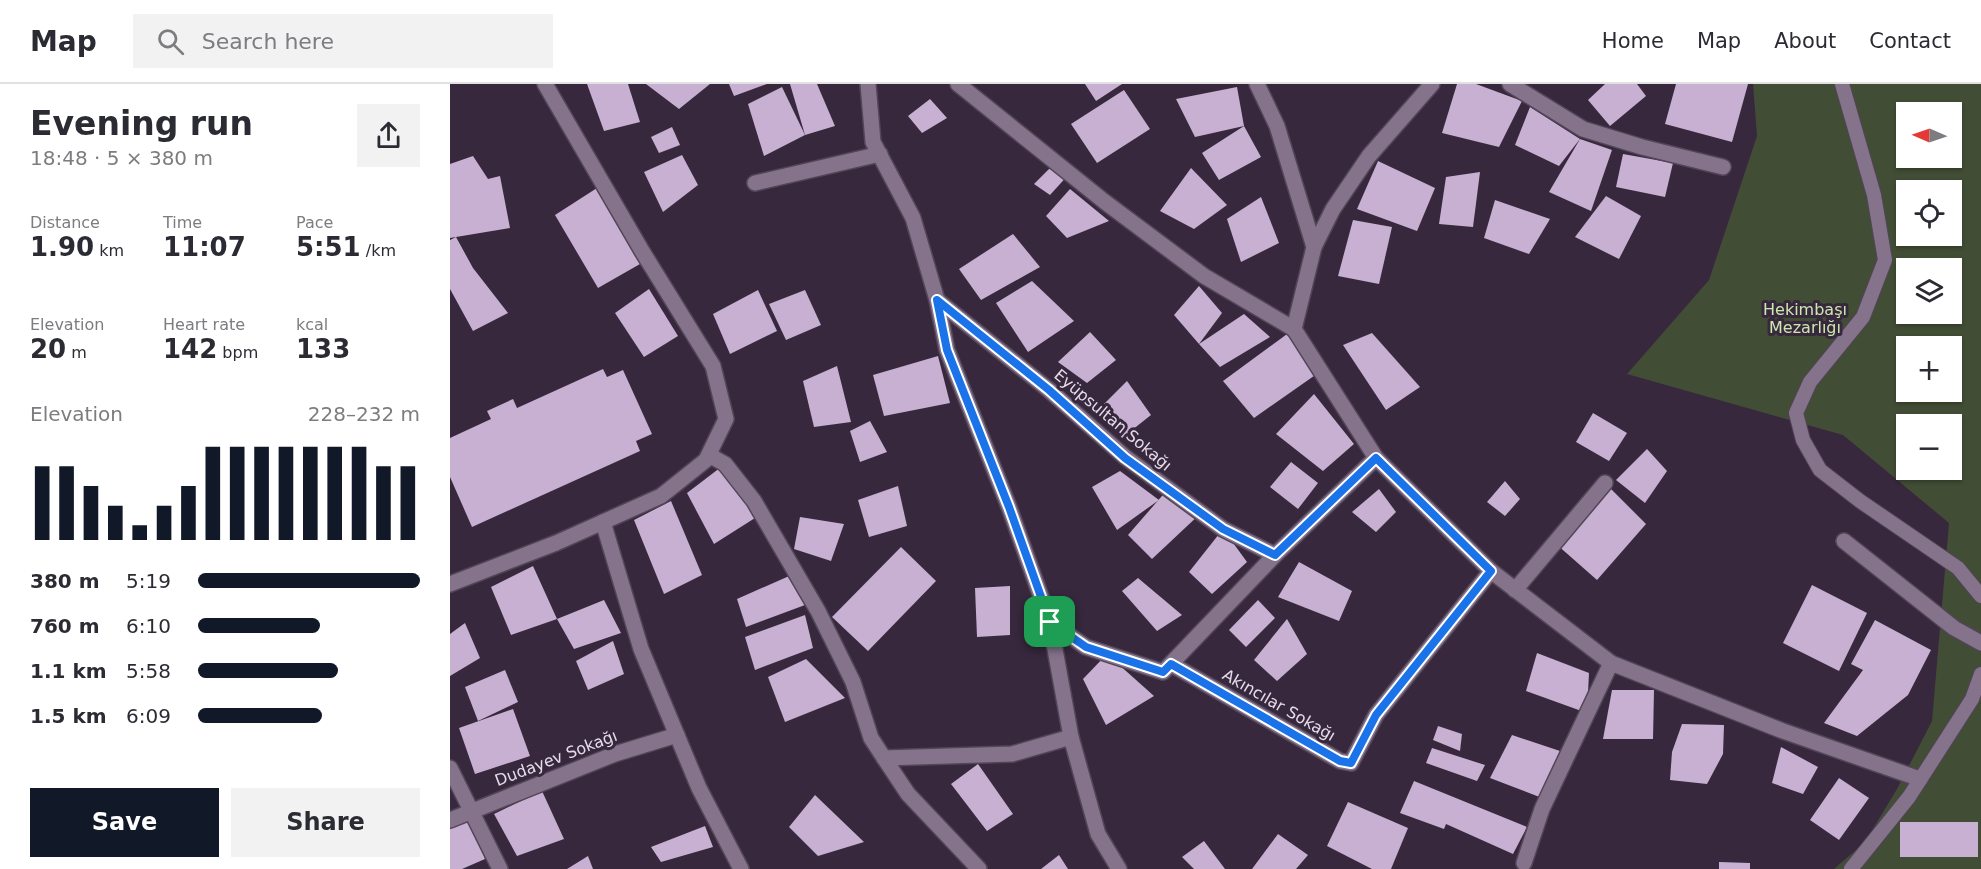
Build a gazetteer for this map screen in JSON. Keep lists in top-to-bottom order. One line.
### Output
{"streets":{"street":["Eyüpsultan Sokağı","Akıncılar Sokağı","Dudayev Sokağı"]},"parks":["Hekimbaşı Mezarlığı"],"north":"left","page":{"header":"Map","search":"Search here","nav":["Home","Map","About","Contact"],"heading":["Evening run","18:48 · 5 × 380 m"],"map_buttons":["+","−"],"stats":[["Distance","1.90 km"],["Time","11:07"],["Pace","5:51 /km"],["Elevation","20 m"],["Heart rate","142 bpm"],["kcal","133"]],"chart":["Elevation","228–232 m"],"list":[{"name":"380 m","note":"5:19"},{"name":"760 m","note":"6:10"},{"name":"1.1 km","note":"5:58"},{"name":"1.5 km","note":"6:09"}],"buttons":["Save","Share"]}}
